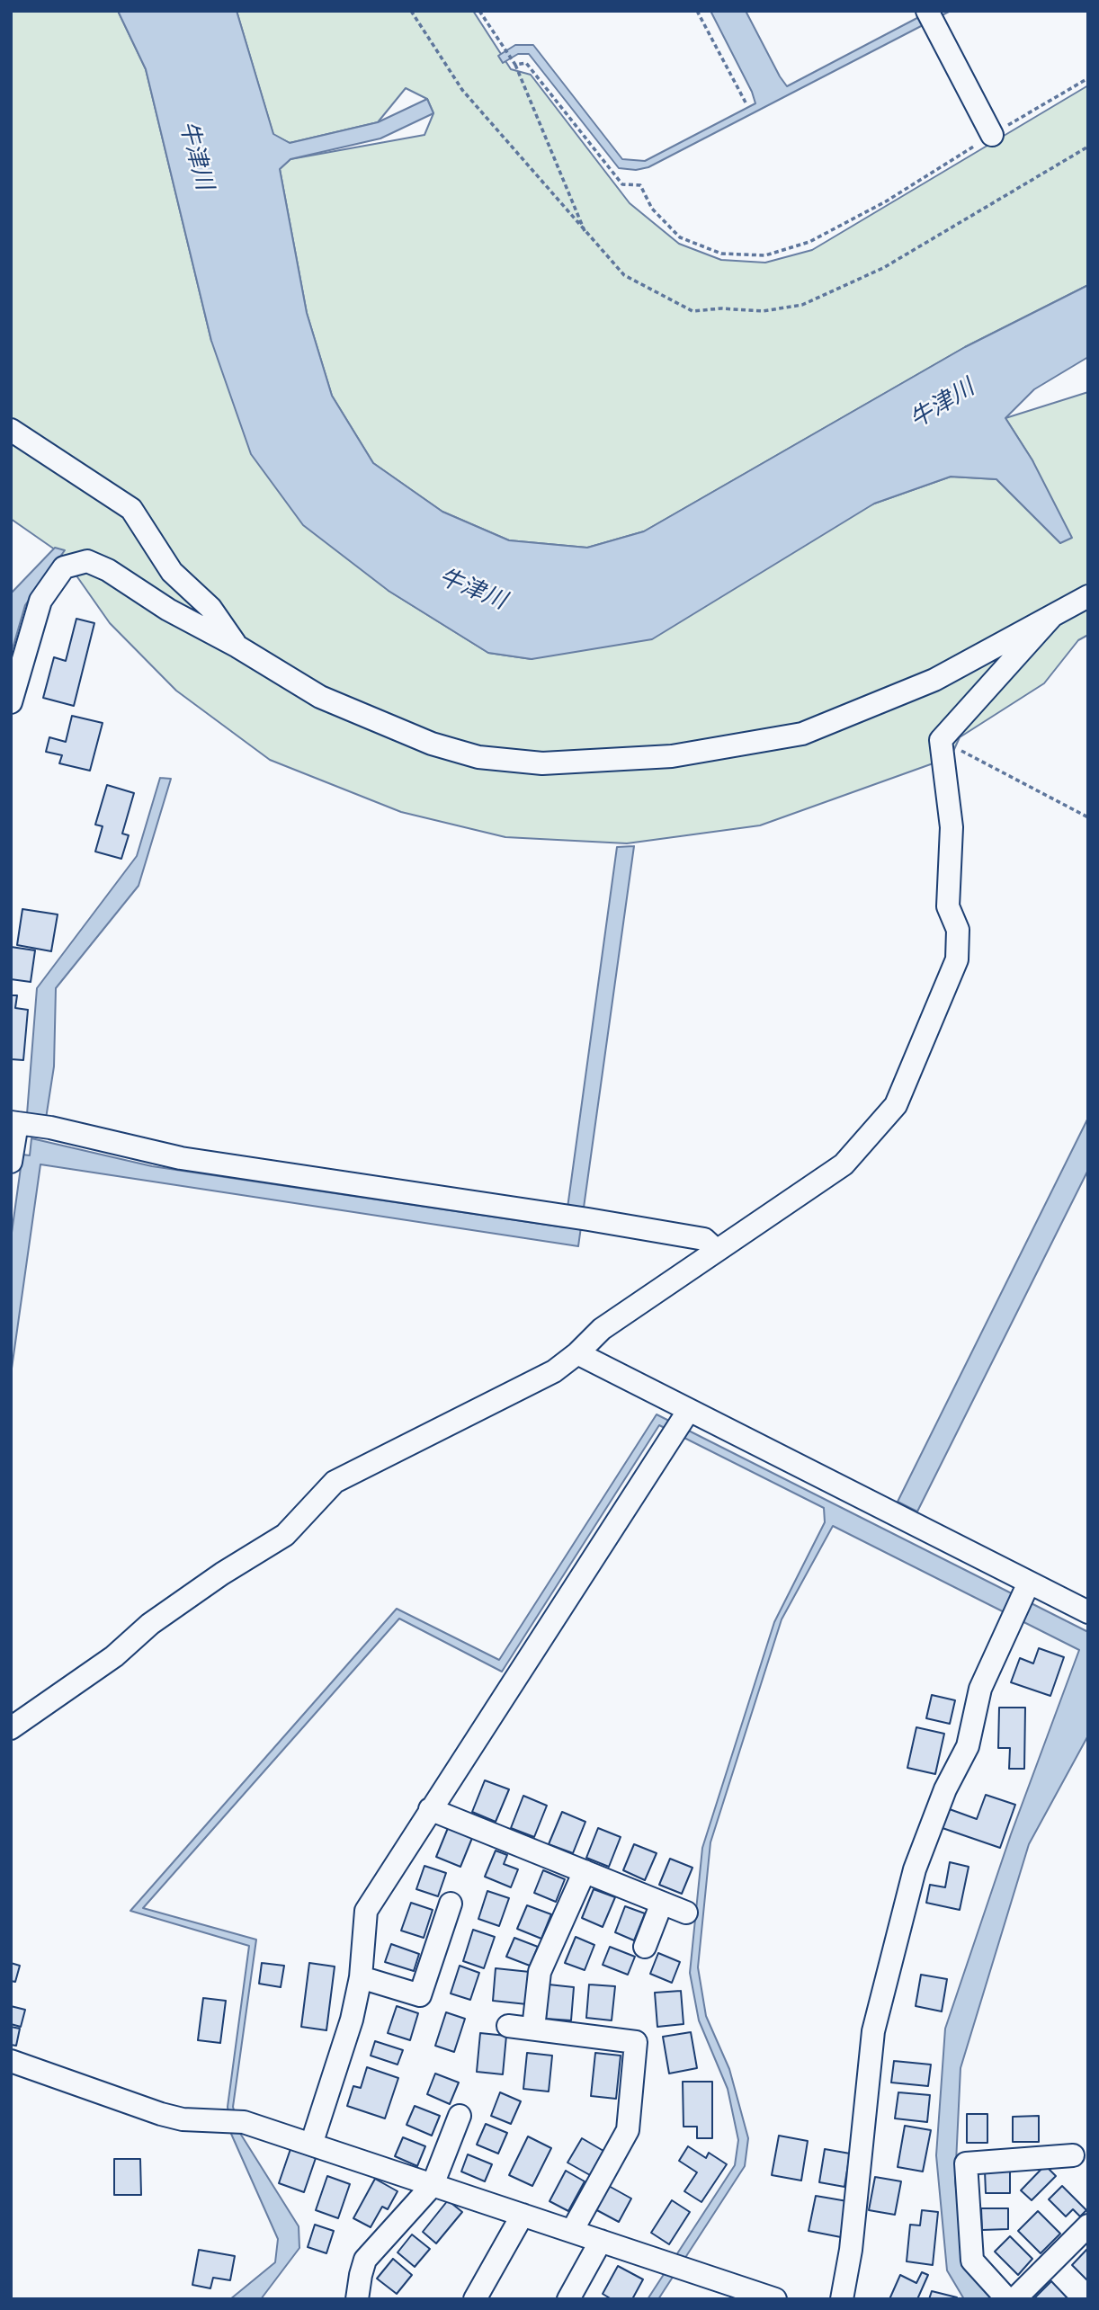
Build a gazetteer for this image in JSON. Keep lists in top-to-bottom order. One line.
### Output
{"water":["牛津川"]}
